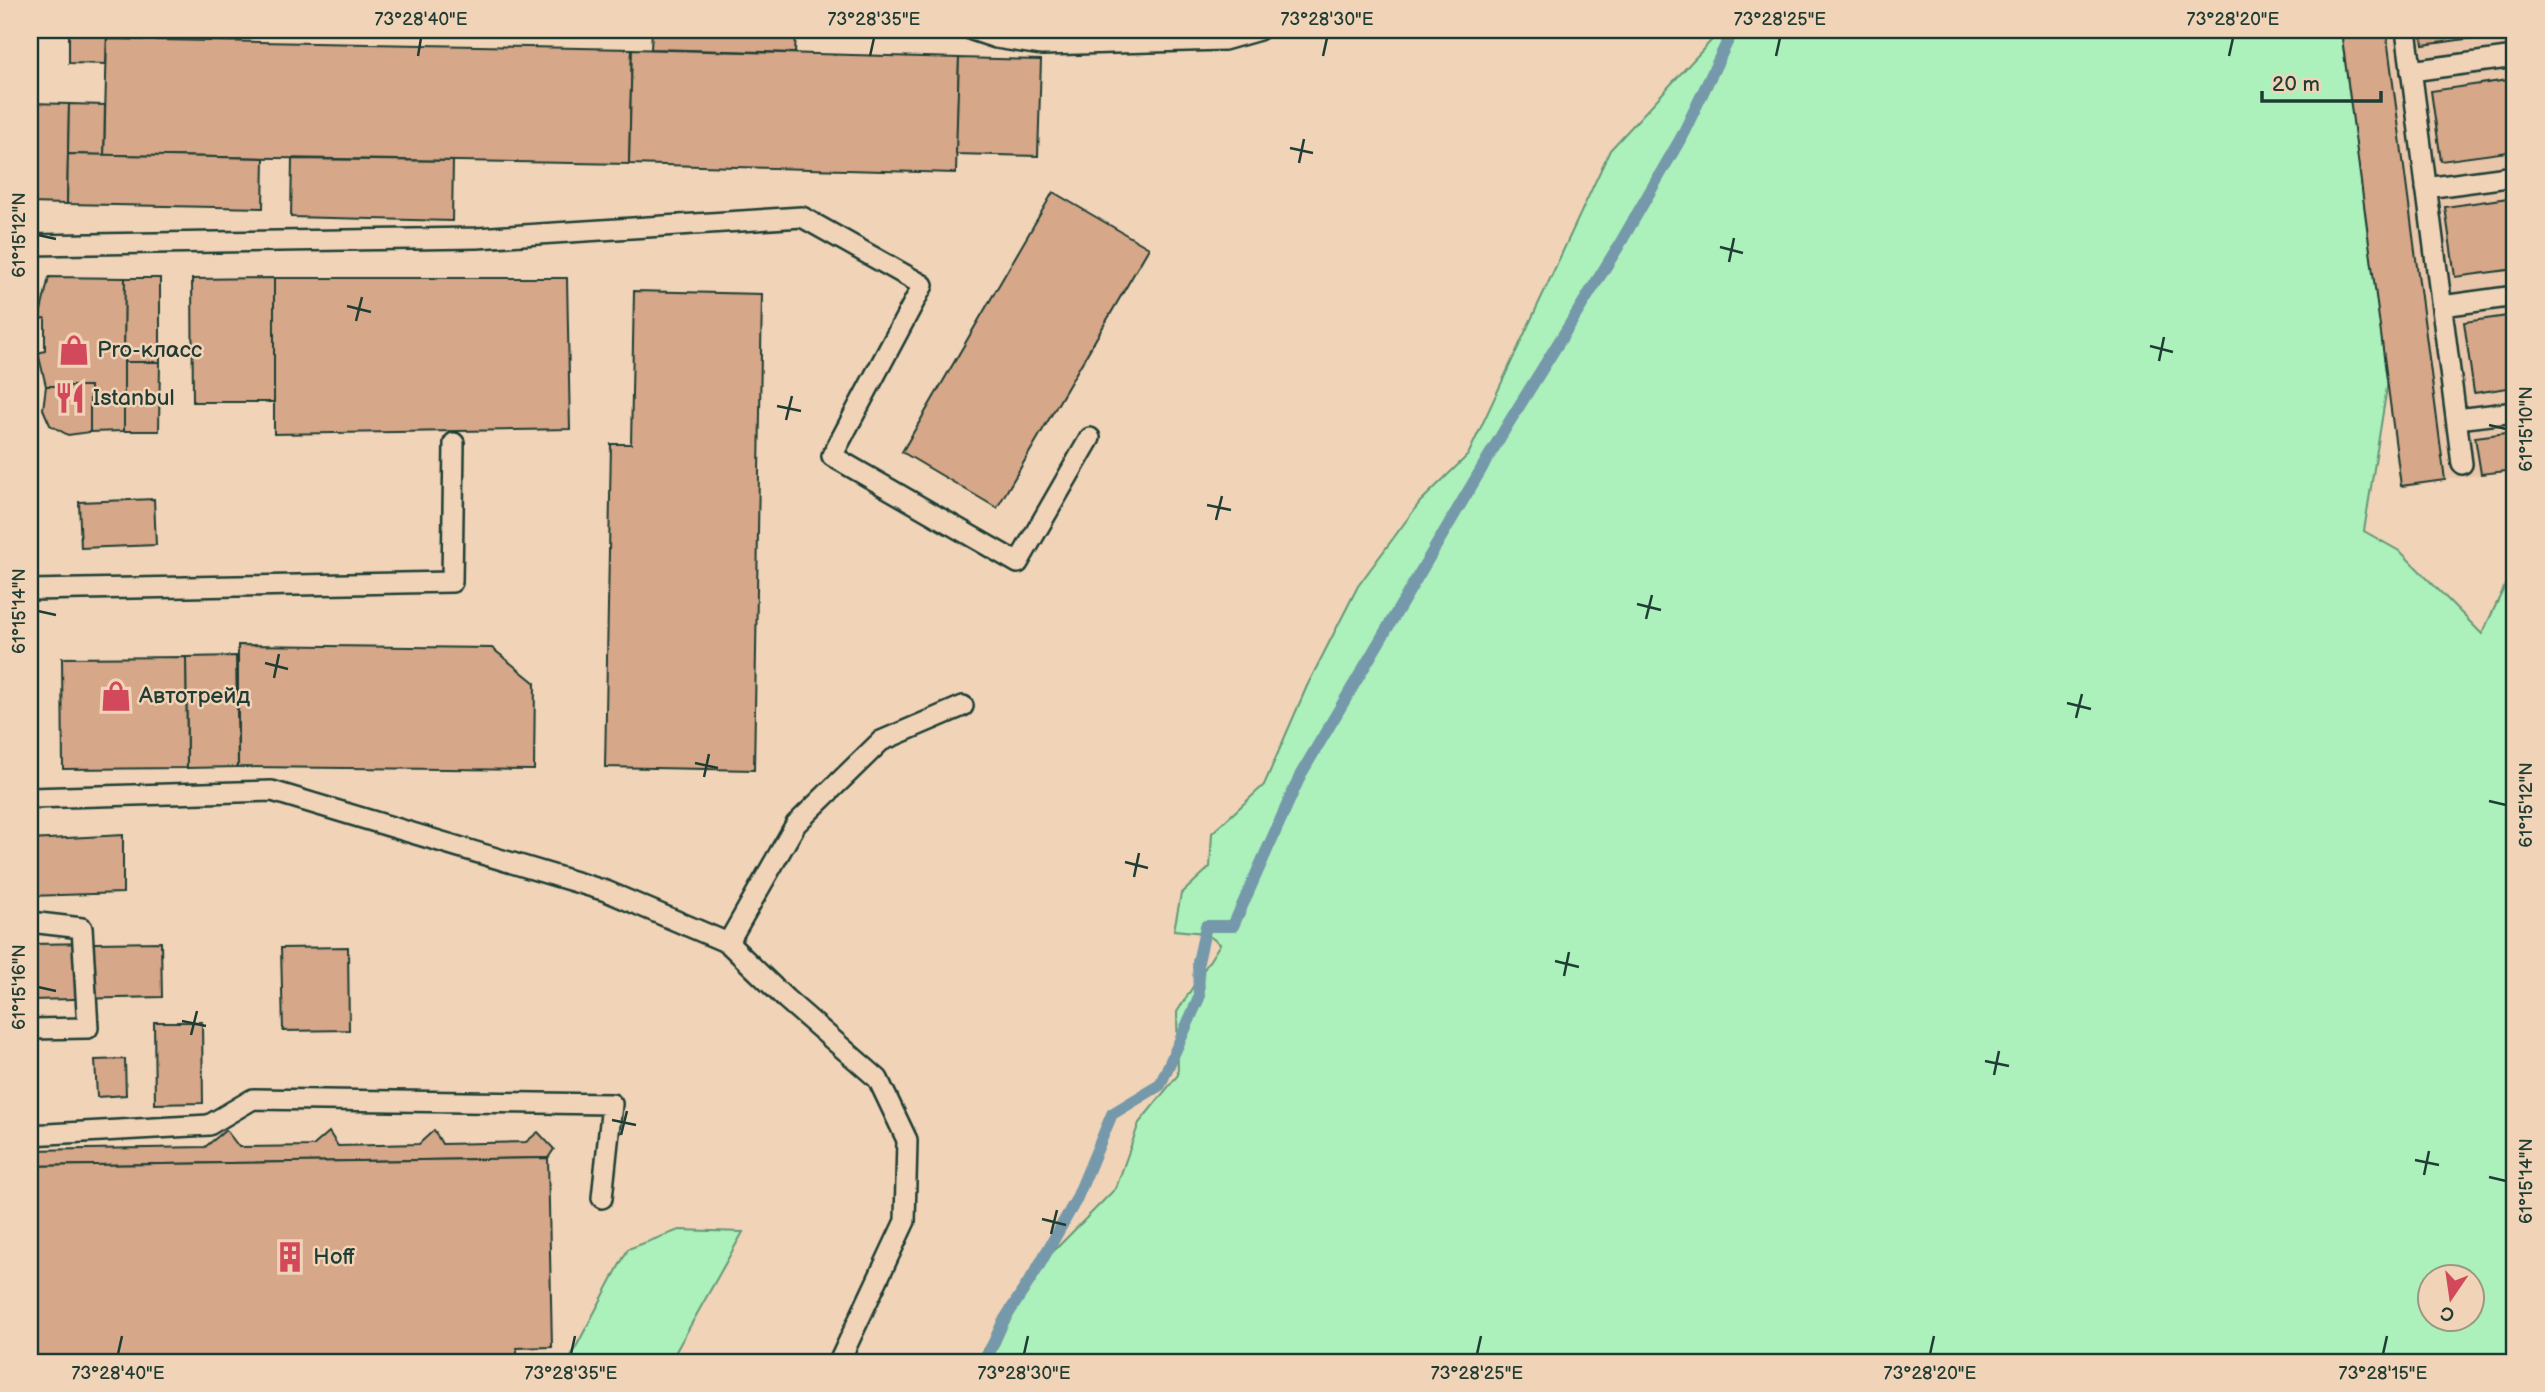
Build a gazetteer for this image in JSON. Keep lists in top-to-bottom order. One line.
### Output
{"places":{"shop":["Pro-класс","Автотрейд"],"restaurant":["Istanbul"],"building":["Hoff"]},"scale_bar":"20 m","north":"bottom","coordinates":["73°28'40\"E","73°28'35\"E","73°28'30\"E","73°28'25\"E","73°28'20\"E","61°15'12\"N","61°15'10\"N","61°15'14\"N","61°15'16\"N","73°28'15\"E"]}
